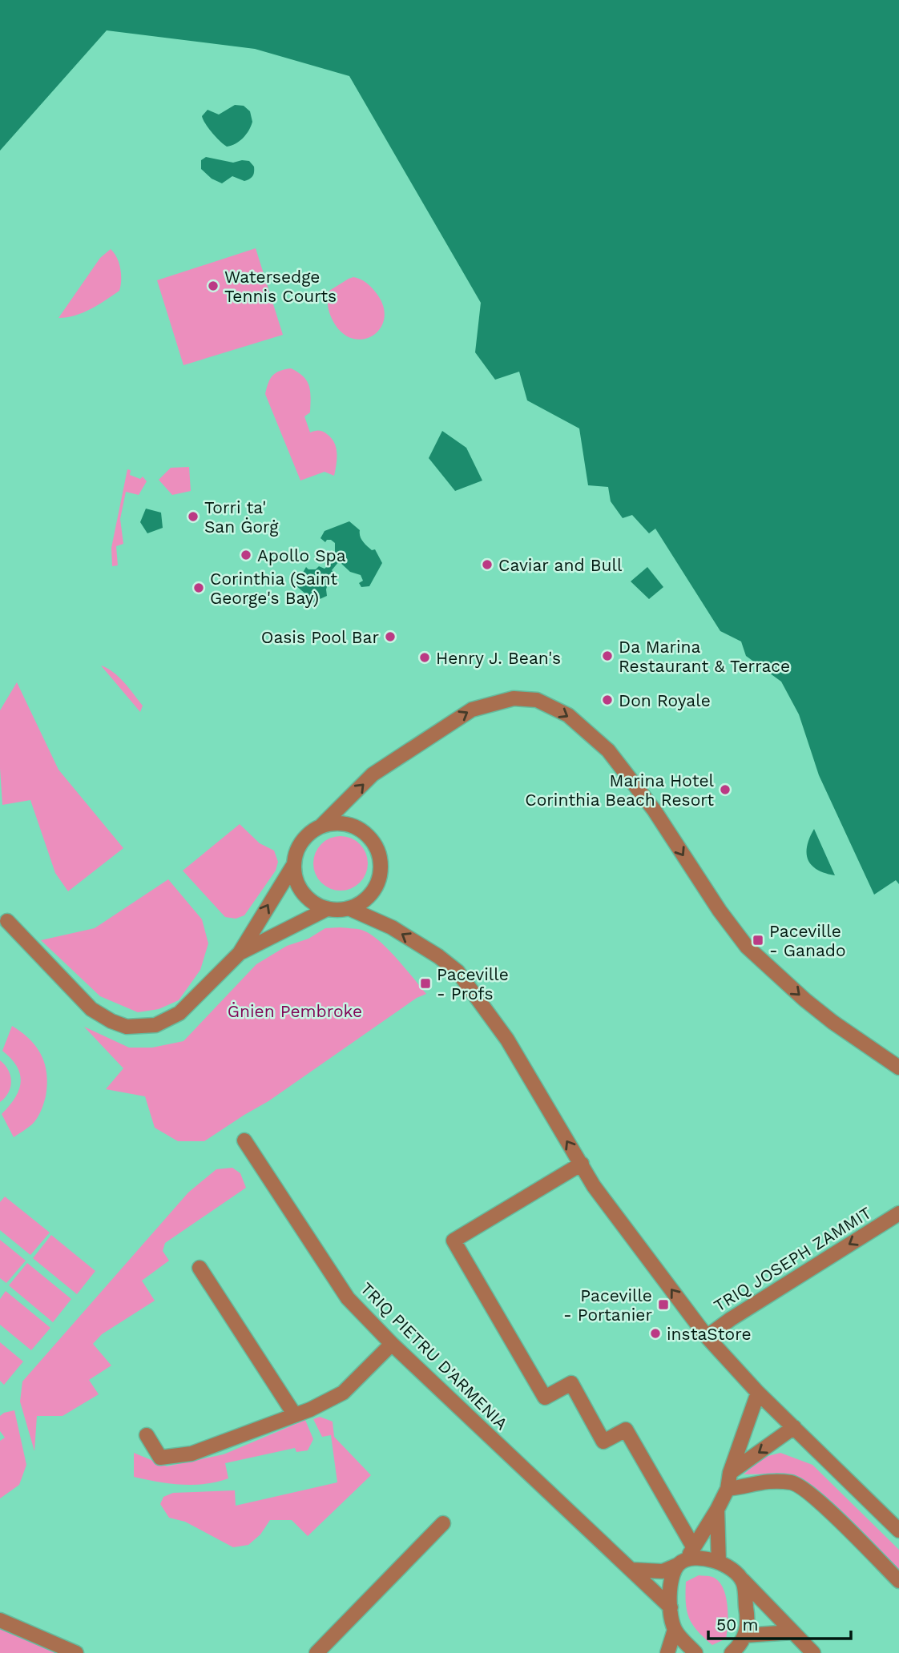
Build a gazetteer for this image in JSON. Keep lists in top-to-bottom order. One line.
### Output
{"streets":{"street":["TRIQ JOSEPH ZAMMIT","TRIQ PIETRU D'ARMENIA"]},"one_way":["TRIQ JOSEPH ZAMMIT"],"parks":["Ġnien Pembroke"],"places":{"other":["Watersedge Tennis Courts","Torri ta' San Ġorġ","Apollo Spa","Caviar and Bull","Corinthia (Saint George's Bay)","Oasis Pool Bar","Da Marina Restaurant & Terrace","Henry J. Bean's","Don Royale","Marina Hotel Corinthia Beach Resort","instaStore"],"transit":["Paceville - Ganado","Paceville - Profs","Paceville - Portanier"]},"scale_bar":"50 m"}
